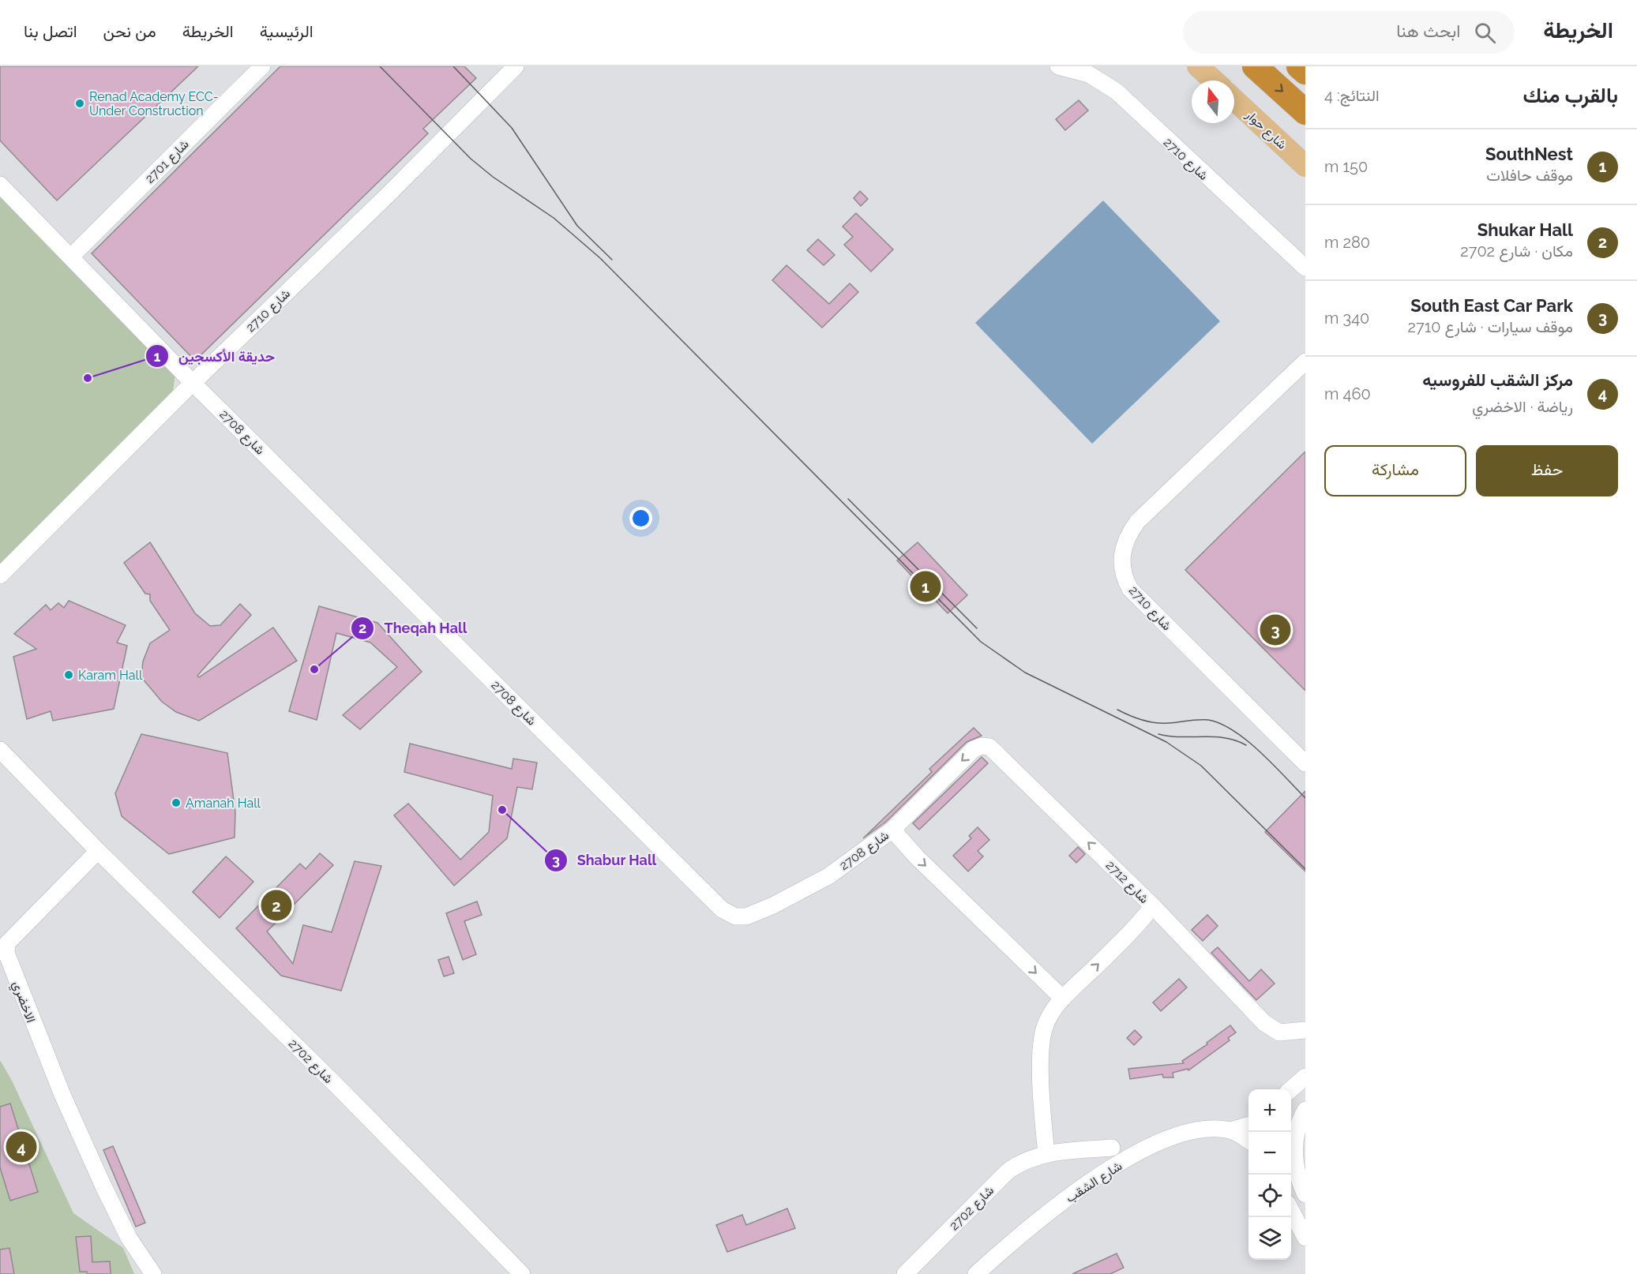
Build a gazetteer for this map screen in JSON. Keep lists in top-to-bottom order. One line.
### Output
{"streets":{"main road":["شارع حوار"],"street":["شارع 2710","شارع 2701","شارع 2708","شارع 2712","الاخضري","شارع 2702","شارع الشقب"]},"crossings":[["شارع 2710","شارع 2708"],["شارع 2701","شارع 2708"],["شارع 2708","شارع 2712"],["شارع 2712","شارع 2702"],["الاخضري","شارع 2702"]],"places":["Renad Academy ECC- Under Construction","حديقة الأكسجين","Theqah Hall","Karam Hall","Amanah Hall","Shabur Hall"],"north":"top","page":{"header":"الخريطة","search":"ابحث هنا","nav":["الرئيسية","الخريطة","من نحن","اتصل بنا"],"heading":["بالقرب منك","النتائج: 4"],"list":[{"mark":"1","name":"SouthNest","note":"موقف حافلات","value":"150 m"},{"mark":"2","name":"Shukar Hall","note":"مكان · شارع 2702","value":"280 m"},{"mark":"3","name":"South East Car Park","note":"موقف سيارات · شارع 2710","value":"340 m"},{"mark":"4","name":"مركز الشقب للفروسيه","note":"رياضة · الاخضري","value":"460 m"}],"buttons":["حفظ","مشاركة"],"pins":["1","3","2","4"],"map_buttons":["+","−"]}}
